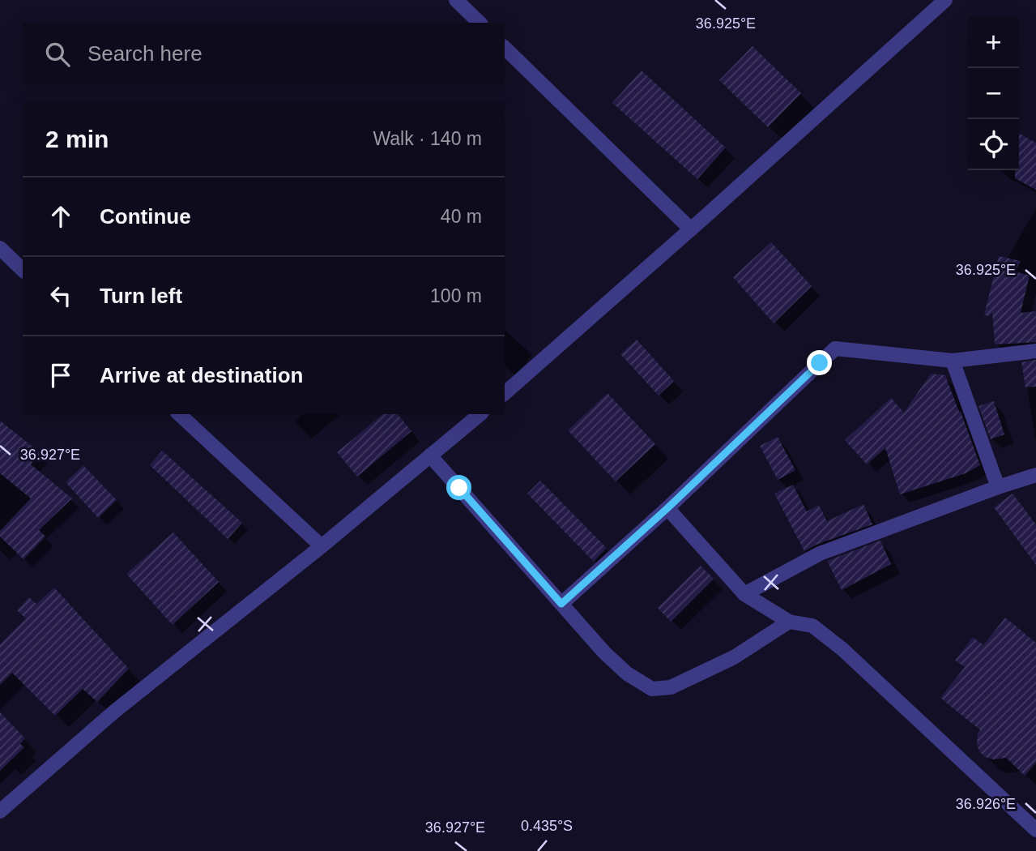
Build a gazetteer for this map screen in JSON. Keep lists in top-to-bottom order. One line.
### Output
{"page":{"map_buttons":["+","−"],"search":"Search here","heading":["2 min","Walk · 140 m"],"list":[["Continue","40 m"],["Turn left","100 m"],"Arrive at destination"]},"coordinates":["36.925°E","36.927°E","36.926°E","0.435°S"]}
